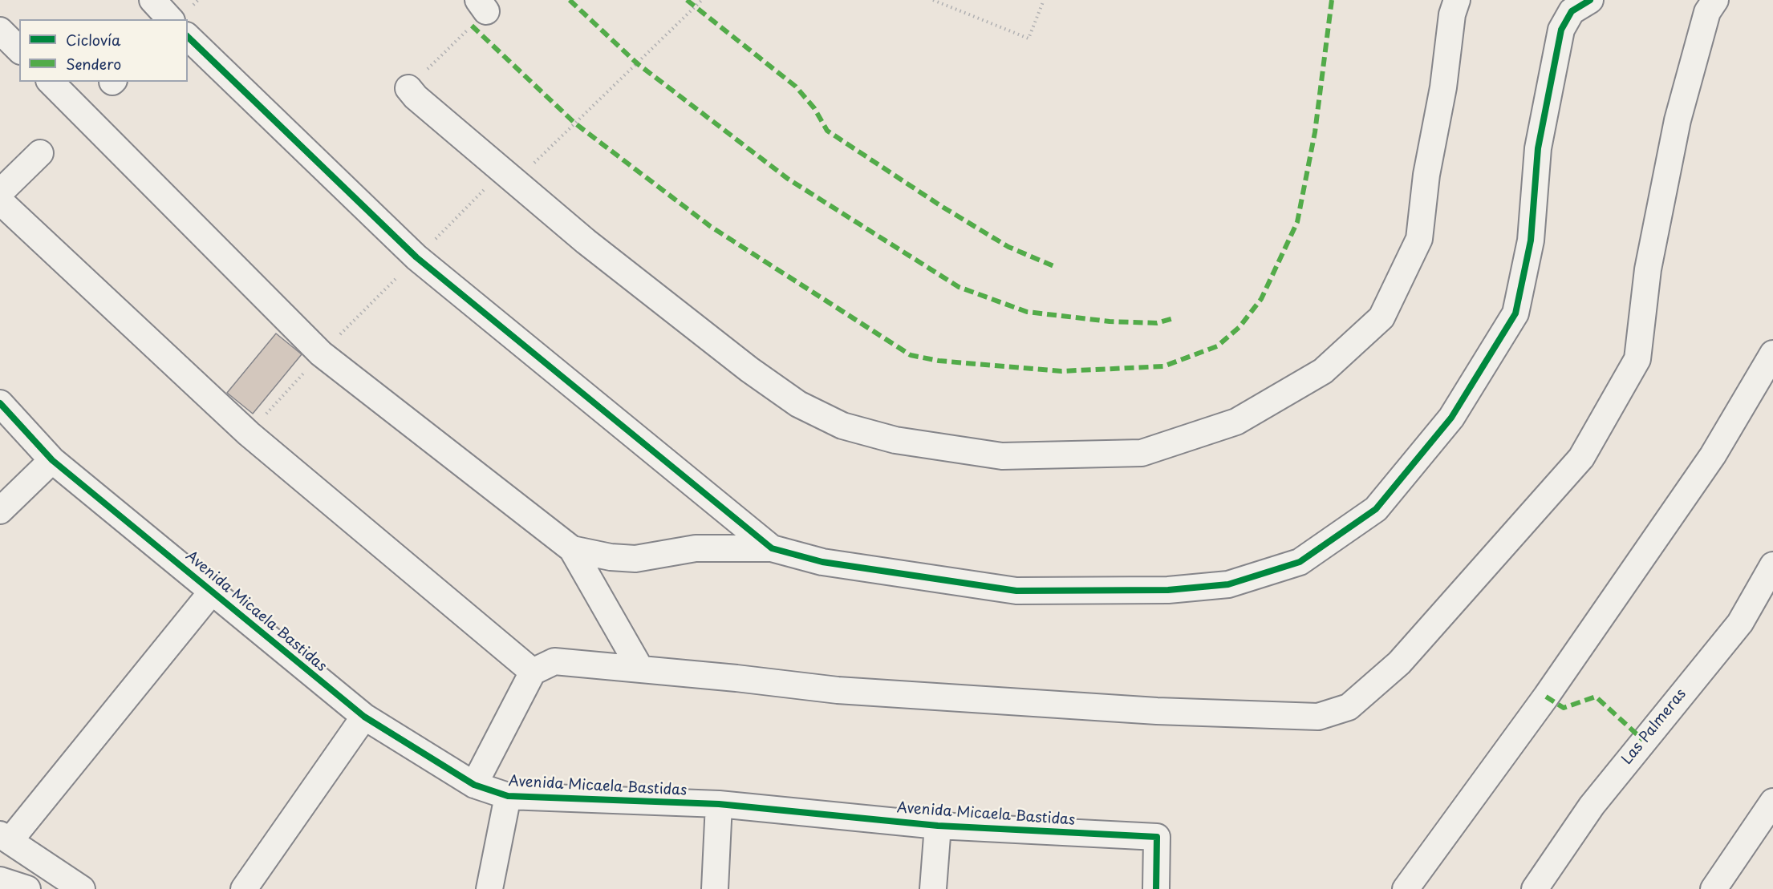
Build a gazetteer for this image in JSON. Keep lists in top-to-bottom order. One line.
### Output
{"streets":{"street":["Avenida Micaela Bastidas","Las Palmeras"]},"legend":["Ciclovía","Sendero"]}
